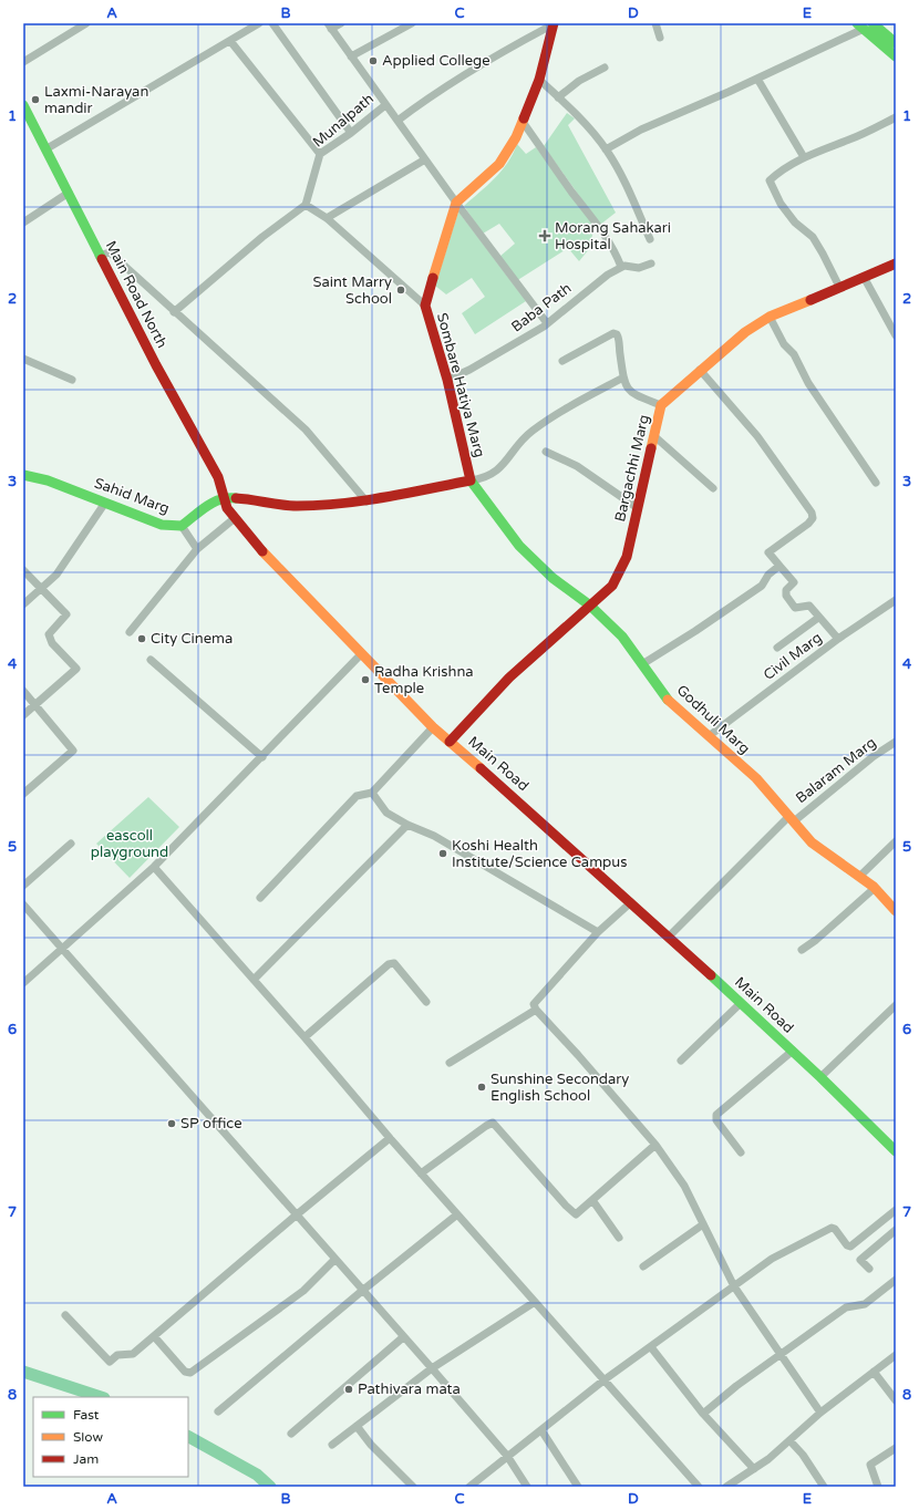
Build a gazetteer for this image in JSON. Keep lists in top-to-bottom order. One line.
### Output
{"streets":{"main road":["Main Road North","Sombare Hatiya Marg","Bargachhi Marg","Sahid Marg","Godhuli Marg","Main Road"],"street":["Munalpath","Baba Path","Civil Marg","Balaram Marg"]},"crossings":[["Munalpath","Sombare Hatiya Marg"],["Main Road North","Sahid Marg"],["Main Road North","Main Road"],["Baba Path","Sombare Hatiya Marg"],["Sombare Hatiya Marg","Godhuli Marg"],["Bargachhi Marg","Godhuli Marg"],["Bargachhi Marg","Main Road"],["Civil Marg","Godhuli Marg"],["Godhuli Marg","Balaram Marg"],["Main Road","Balaram Marg"]],"parks":["eascoll playground"],"places":{"other":["Applied College","Laxmi-Narayan mandir","Saint Marry School","City Cinema","Radha Krishna Temple","Koshi Health Institute/Science Campus","Sunshine Secondary English School","SP office","Pathivara mata"],"health":["Morang Sahakari Hospital"]},"legend":["Fast","Slow","Jam"],"grid":{"columns":["A","B","C","D","E"],"rows":["1","2","3","4","5","6","7","8"]}}
